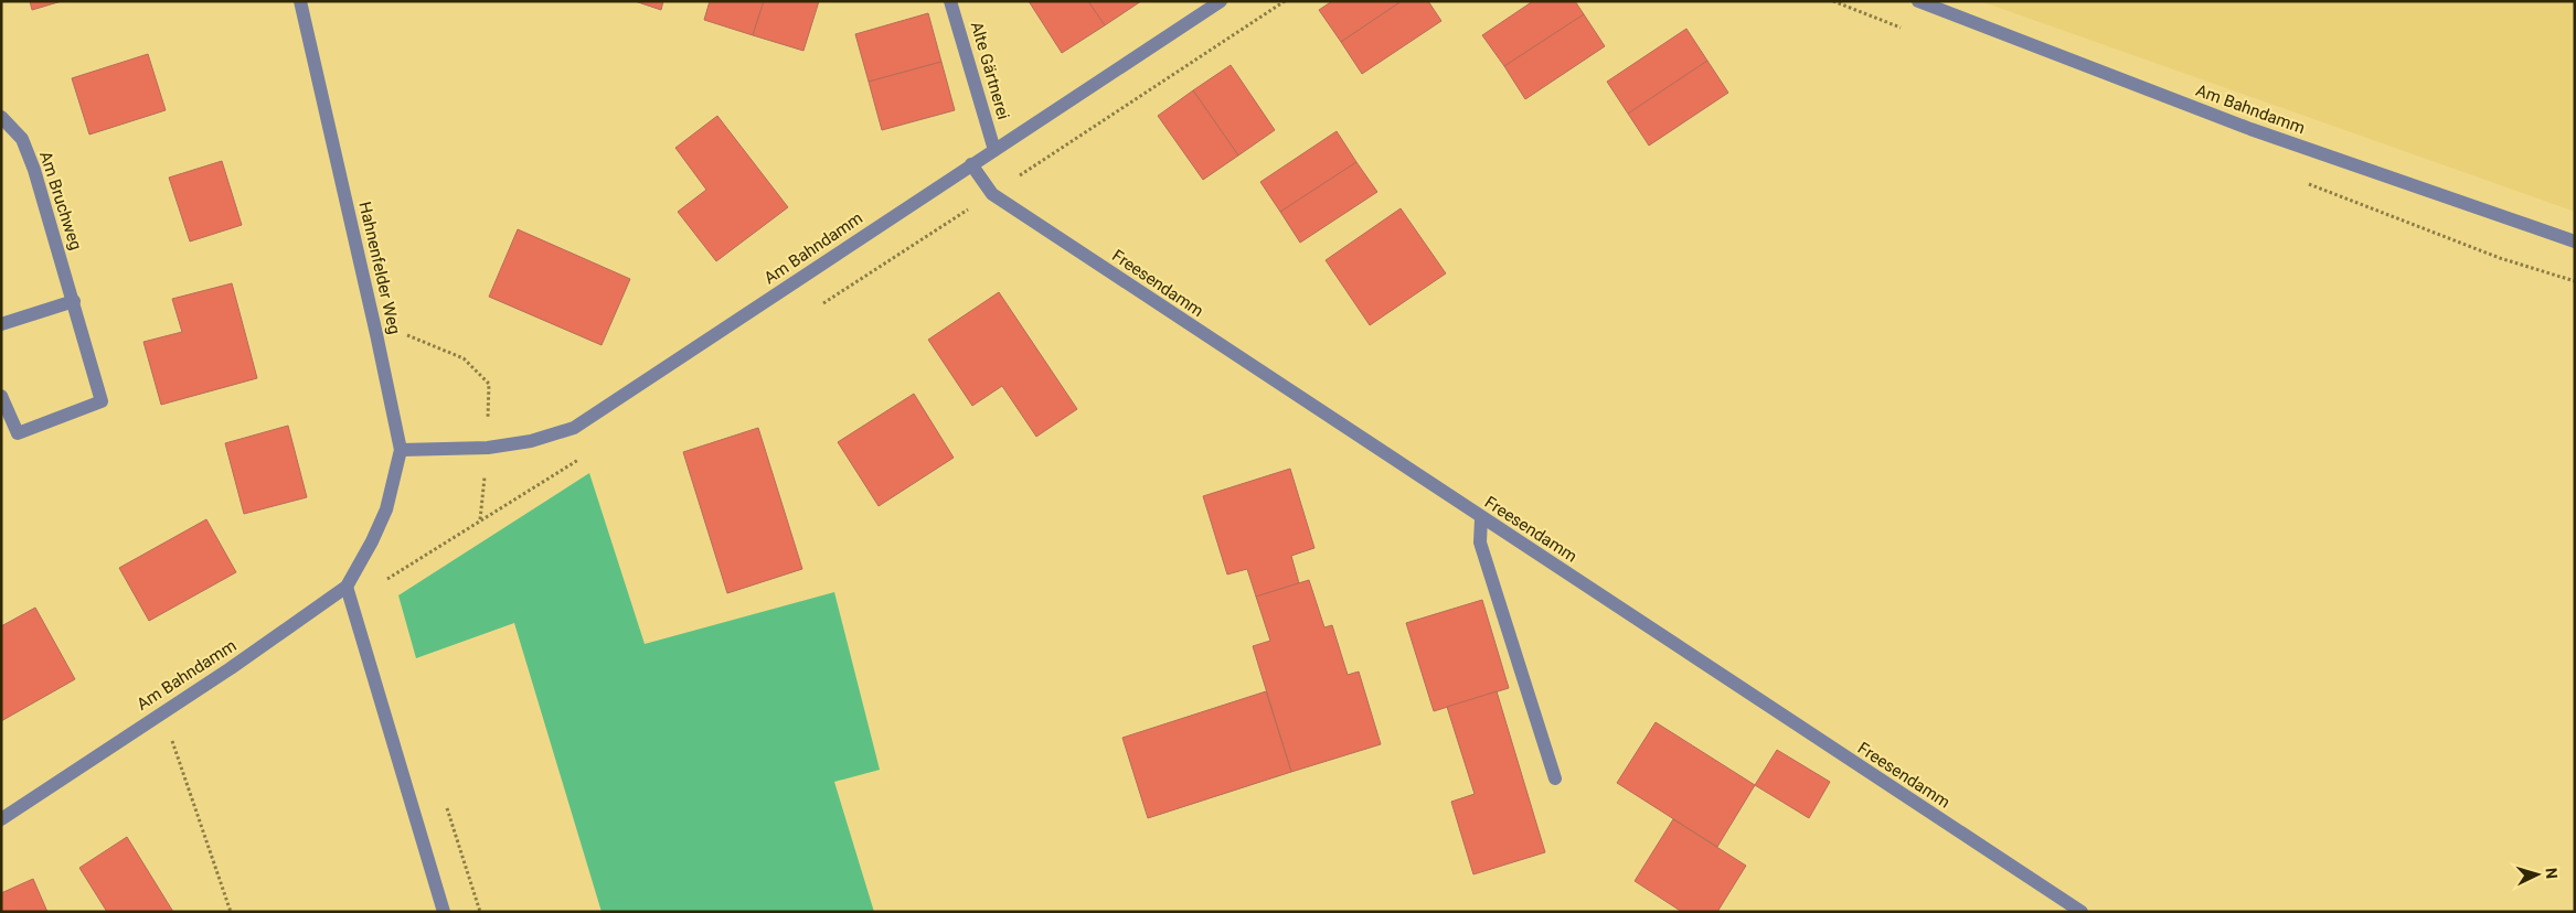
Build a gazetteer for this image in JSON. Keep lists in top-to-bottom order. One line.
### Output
{"streets":{"street":["Alte Gärtnerei","Am Bahndamm","Am Bruchweg","Hahnenfelder Weg","Freesendamm"]},"crossings":[["Alte Gärtnerei","Am Bahndamm"],["Am Bahndamm","Hahnenfelder Weg"],["Am Bahndamm","Freesendamm"]],"north":"right"}
